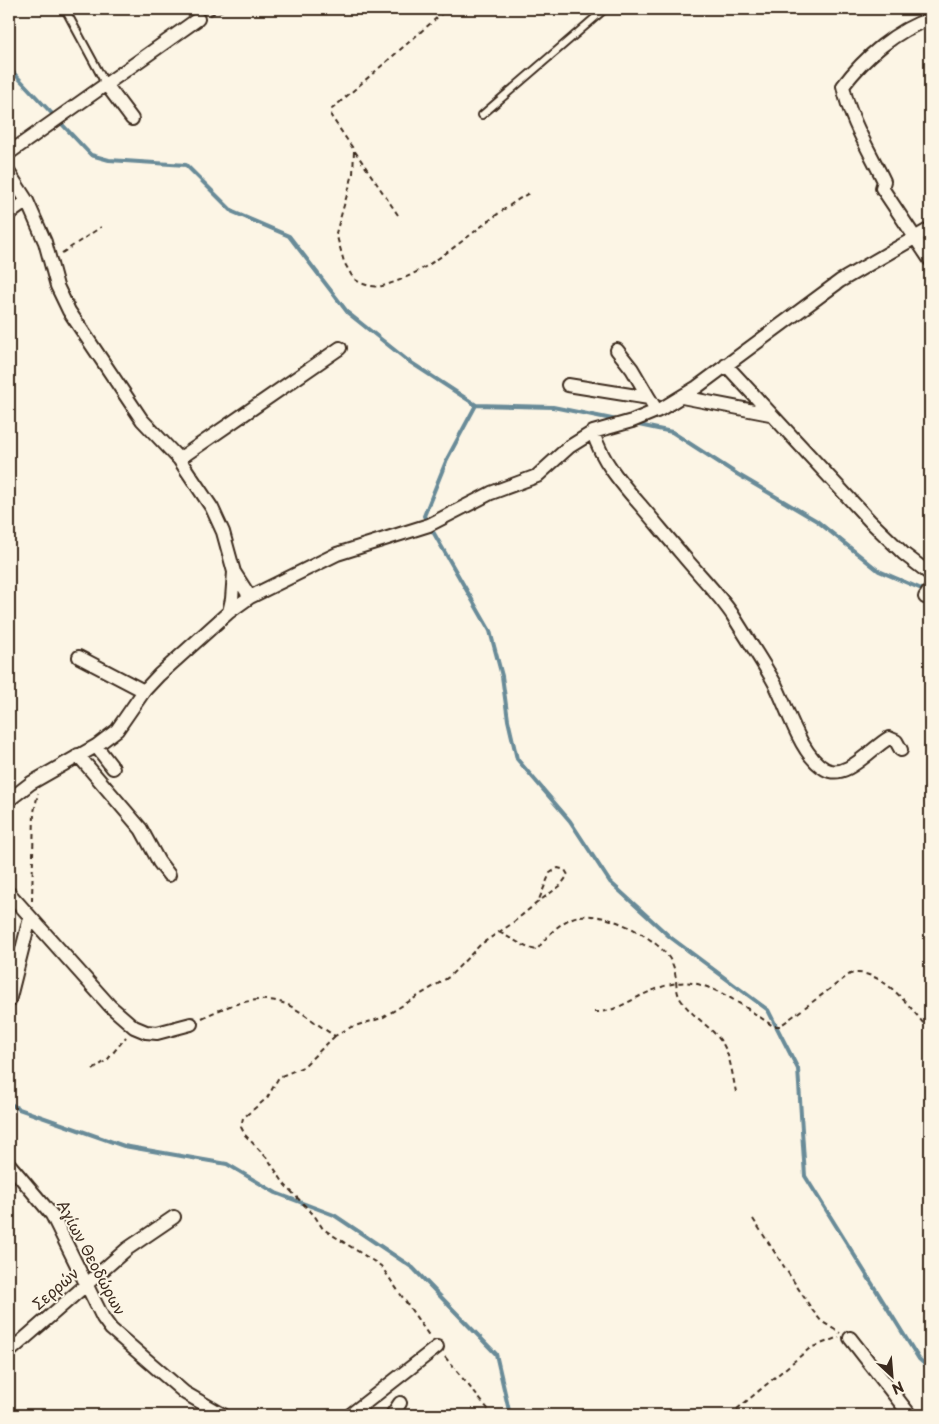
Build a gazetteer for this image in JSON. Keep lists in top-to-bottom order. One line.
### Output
{"streets":{"street":["Αγίων Θεοδώρων","Σερρών"]},"crossings":[["Αγίων Θεοδώρων","Σερρών"]],"north":"bottom right"}
